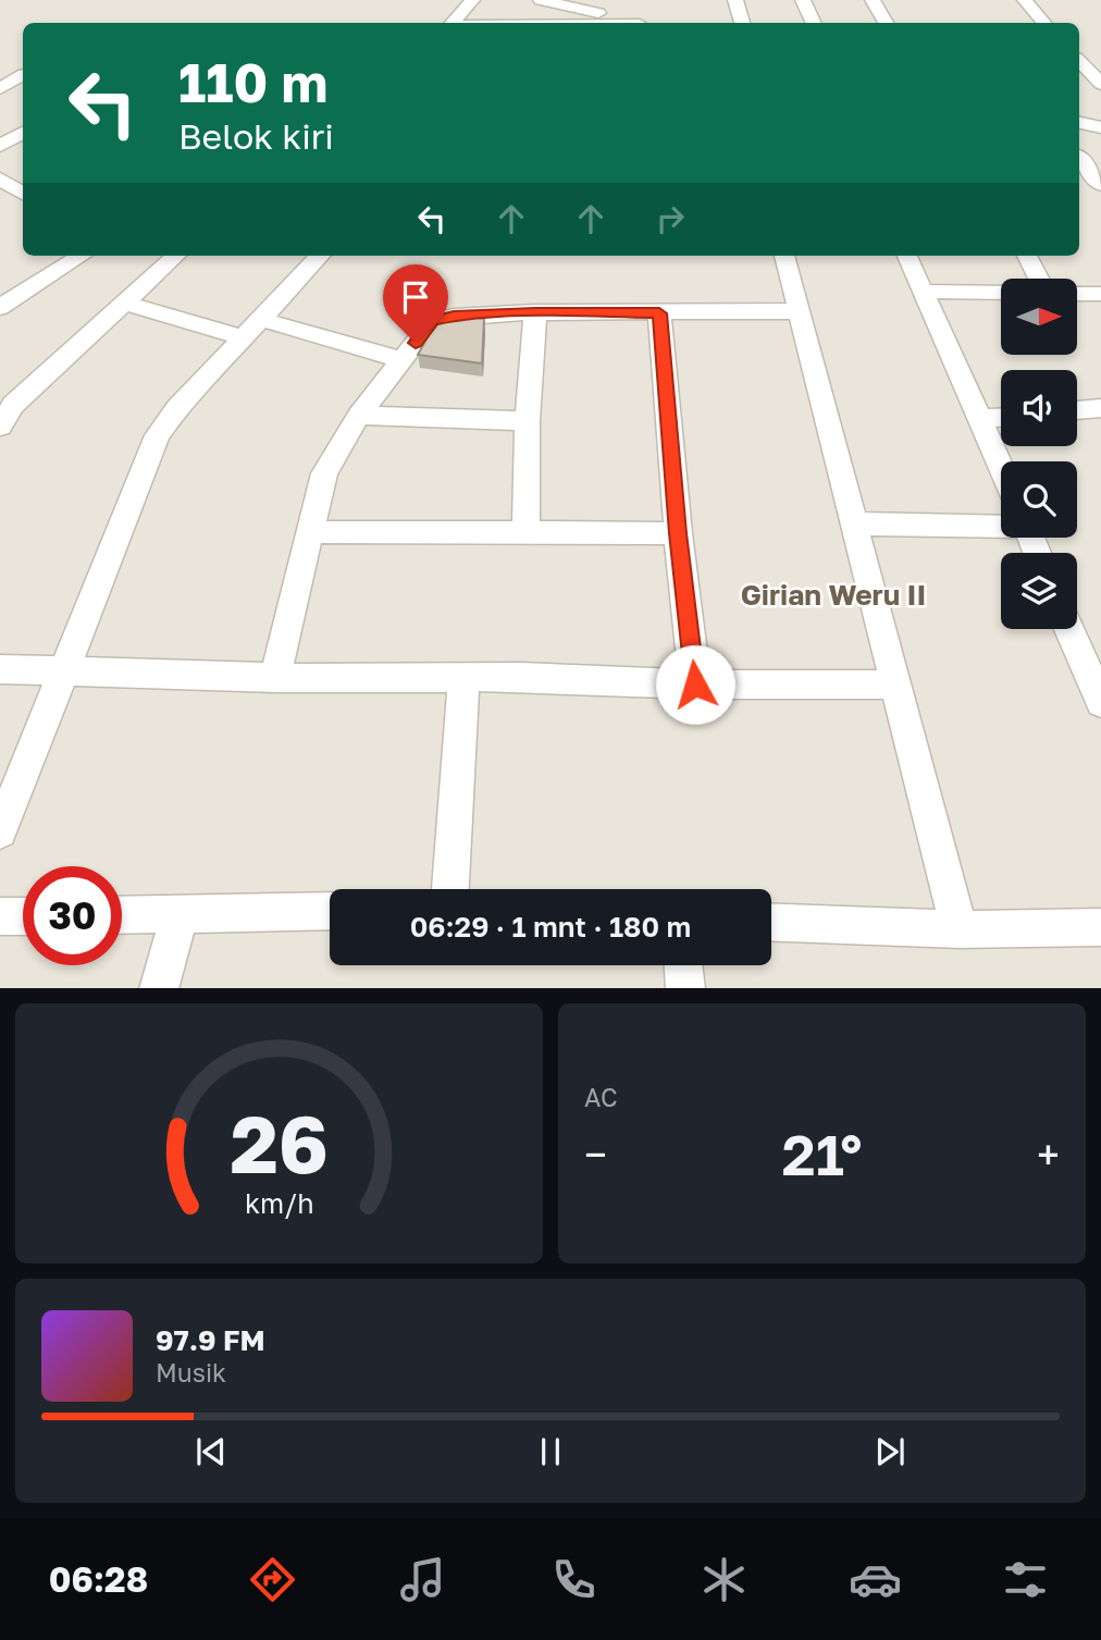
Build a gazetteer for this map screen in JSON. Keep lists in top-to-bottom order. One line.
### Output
{"districts":["Girian Weru II"],"north":"right","page":{"turn":["110 m","Belok kiri"],"limit":"30","trip":"06:29 · 1 mnt · 180 m","tile":"AC","heat":["−","21°","+"],"song":["97.9 FM","Musik"],"tabs":"06:28","gauge":["26","km/h"]}}
